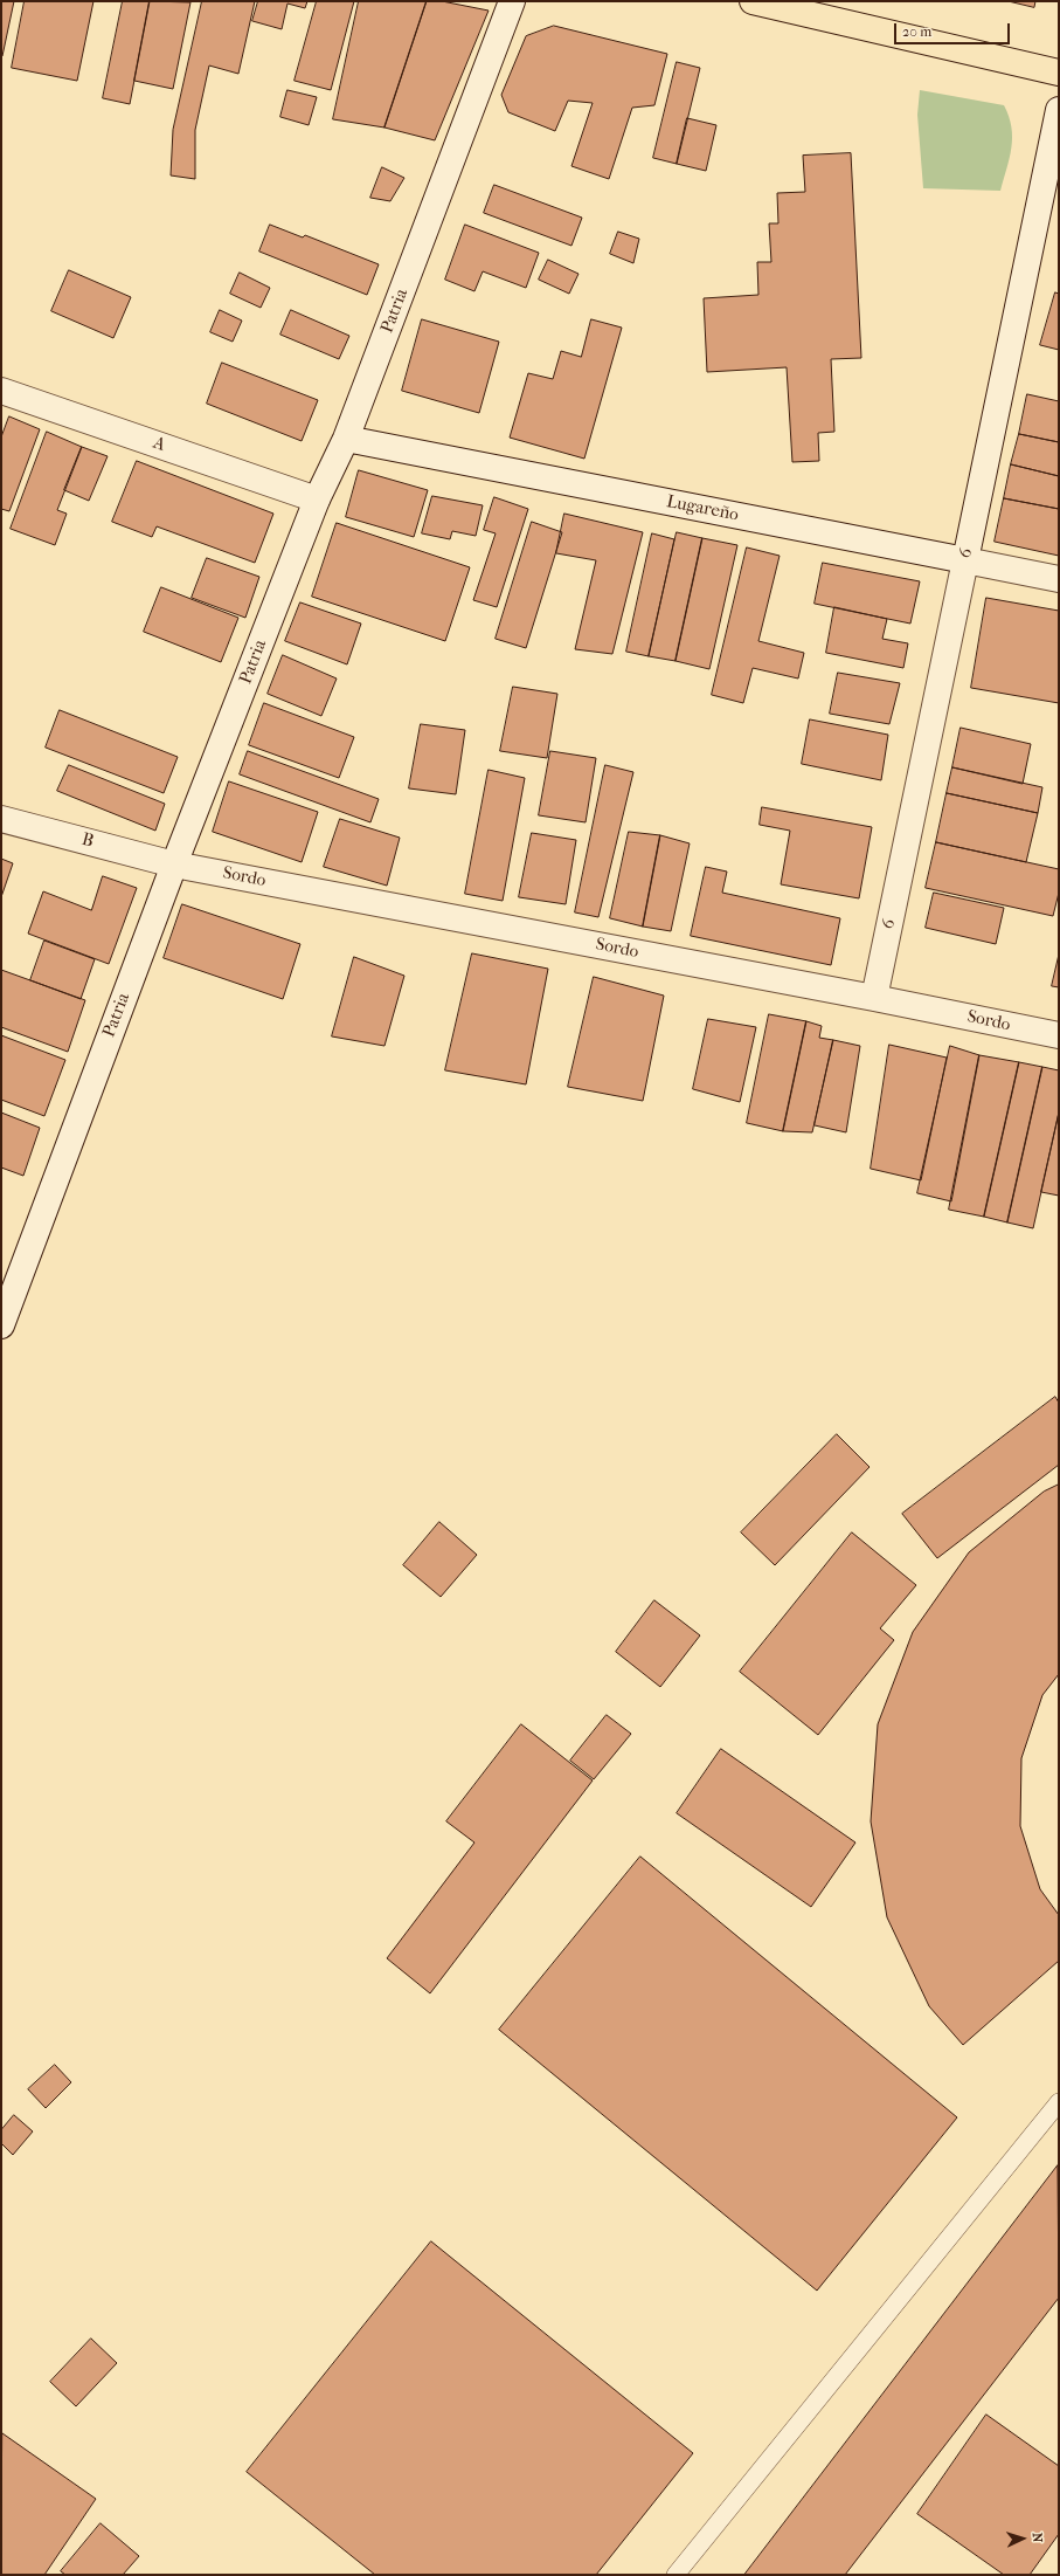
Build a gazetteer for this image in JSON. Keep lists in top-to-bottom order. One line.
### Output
{"streets":{"street":["Patria","A","Lugareño","6","B","Sordo"]},"crossings":[["Patria","A"],["Patria","Lugareño"],["Patria","B"],["Patria","Sordo"],["Lugareño","6"],["6","Sordo"],["B","Sordo"]],"scale_bar":"20 m","north":"right"}
